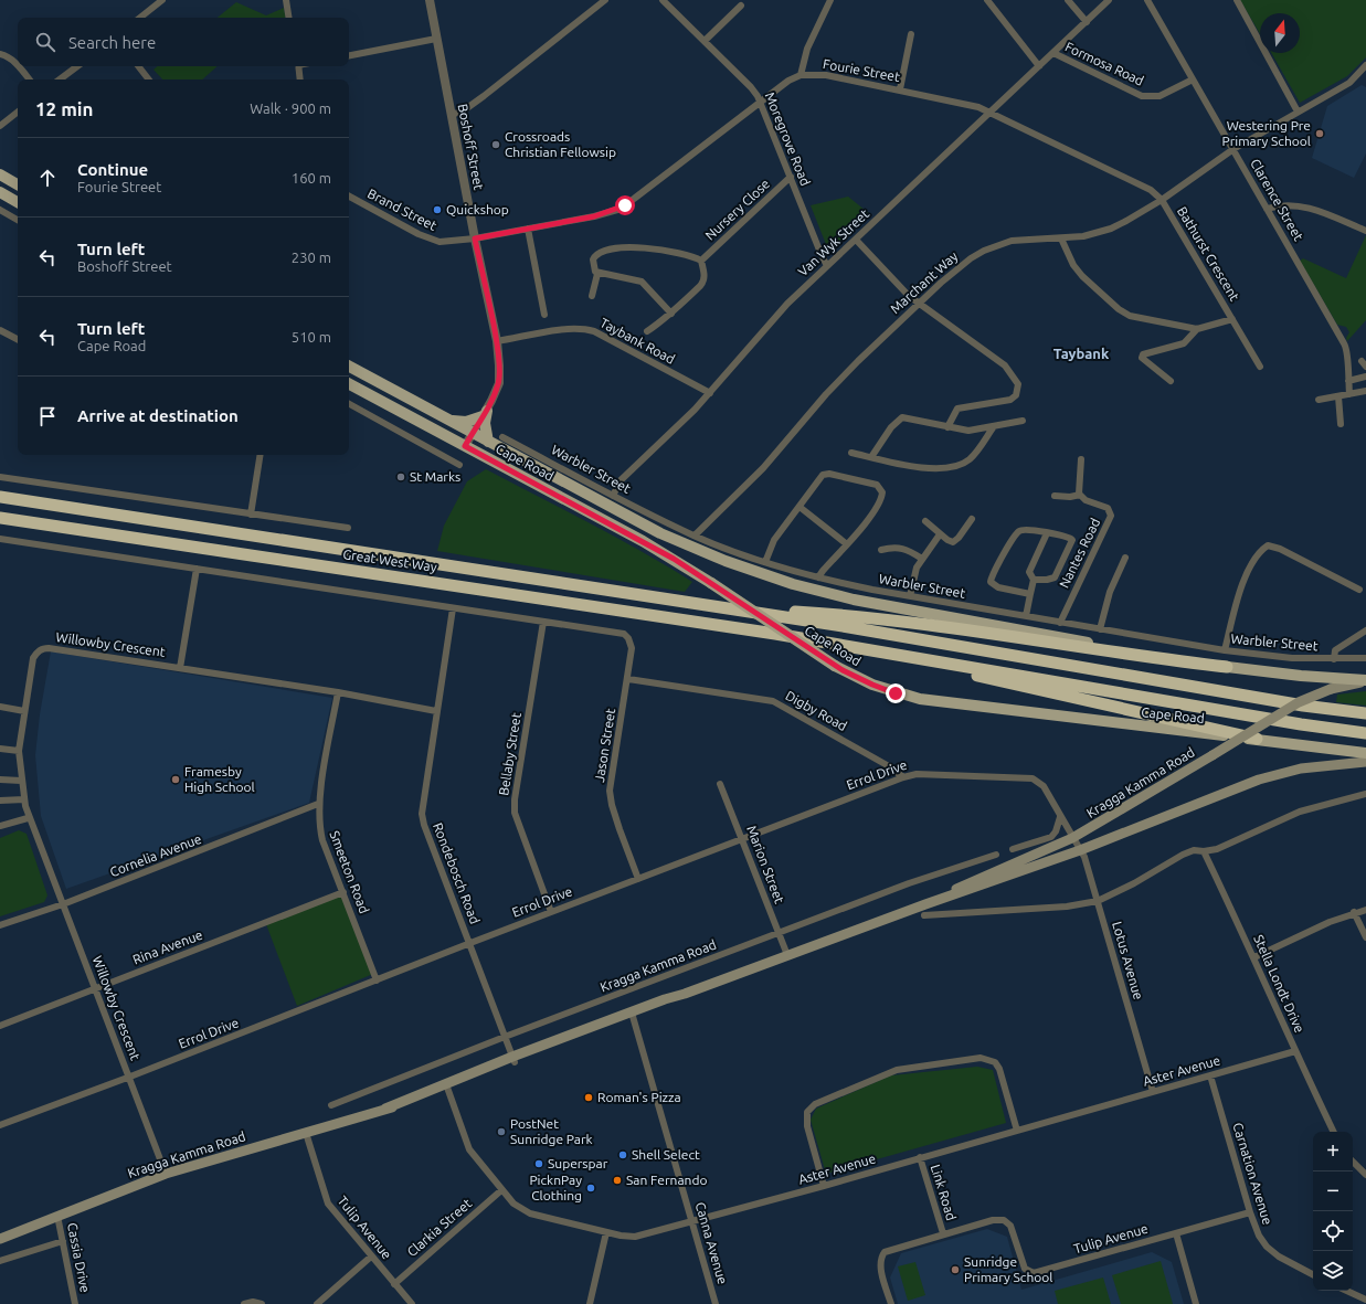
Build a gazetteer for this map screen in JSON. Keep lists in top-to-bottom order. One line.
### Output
{"streets":{"highway":["Great West Way"],"main road":["Cape Road","Kragga Kamma Road"],"street":["Formosa Road","Fourie Street","Moregrove Road","Boshoff Street","Clarence Street","Brand Street","Nursery Close","Van Wyk Street","Bathurst Crescent","Marchant Way","Taybank Road","Warbler Street","Nantes Road","Willowby Crescent","Digby Road","Jason Street","Bellaby Street","Errol Drive","Cornelia Avenue","Marion Street","Smeeton Road","Rondebosch Road","Rina Avenue","Lotus Avenue","Stella Londt Drive","Aster Avenue","Carnation Avenue","Link Road","Tulip Avenue","Clarkia Street","Canna Avenue","Cassia Drive"]},"crossings":[["Formosa Road","Clarence Street"],["Formosa Road","Van Wyk Street"],["Fourie Street","Moregrove Road"],["Fourie Street","Boshoff Street"],["Fourie Street","Brand Street"],["Fourie Street","Van Wyk Street"],["Fourie Street","Bathurst Crescent"],["Fourie Street","Marchant Way"],["Moregrove Road","Nursery Close"],["Moregrove Road","Van Wyk Street"],["Boshoff Street","Brand Street"],["Boshoff Street","Taybank Road"],["Boshoff Street","Cape Road"],["Clarence Street","Marchant Way"],["Van Wyk Street","Taybank Road"],["Van Wyk Street","Warbler Street"],["Bathurst Crescent","Marchant Way"],["Marchant Way","Warbler Street"],["Cape Road","Kragga Kamma Road"],["Warbler Street","Nantes Road"],["Willowby Crescent","Errol Drive"],["Willowby Crescent","Kragga Kamma Road"],["Willowby Crescent","Cornelia Avenue"],["Willowby Crescent","Smeeton Road"],["Willowby Crescent","Rondebosch Road"],["Willowby Crescent","Rina Avenue"],["Digby Road","Jason Street"],["Digby Road","Errol Drive"],["Jason Street","Bellaby Street"],["Jason Street","Errol Drive"],["Bellaby Street","Errol Drive"],["Errol Drive","Kragga Kamma Road"],["Errol Drive","Marion Street"],["Errol Drive","Smeeton Road"],["Errol Drive","Rondebosch Road"],["Errol Drive","Lotus Avenue"],["Kragga Kamma Road","Marion Street"],["Kragga Kamma Road","Rondebosch Road"],["Kragga Kamma Road","Lotus Avenue"],["Kragga Kamma Road","Aster Avenue"],["Kragga Kamma Road","Tulip Avenue"],["Kragga Kamma Road","Canna Avenue"],["Kragga Kamma Road","Cassia Drive"],["Cornelia Avenue","Smeeton Road"],["Smeeton Road","Rina Avenue"],["Lotus Avenue","Aster Avenue"],["Stella Londt Drive","Aster Avenue"],["Aster Avenue","Carnation Avenue"],["Aster Avenue","Link Road"],["Aster Avenue","Clarkia Street"],["Aster Avenue","Canna Avenue"],["Carnation Avenue","Tulip Avenue"],["Link Road","Tulip Avenue"],["Tulip Avenue","Clarkia Street"]],"districts":["Taybank"],"places":["Westering Pre Primary School","Crossroads Christian Fellowsip","Quickshop","St Marks","Framesby High School","Roman's Pizza","PostNet Sunridge Park","Shell Select","Superspar","San Fernando","PicknPay Clothing","Sunridge Primary School"],"north":"top","page":{"search":"Search here","heading":["12 min","Walk · 900 m"],"list":[["Continue","Fourie Street","160 m"],["Turn left","Boshoff Street","230 m"],["Turn left","Cape Road","510 m"],"Arrive at destination"],"map_buttons":["+","−"]}}
